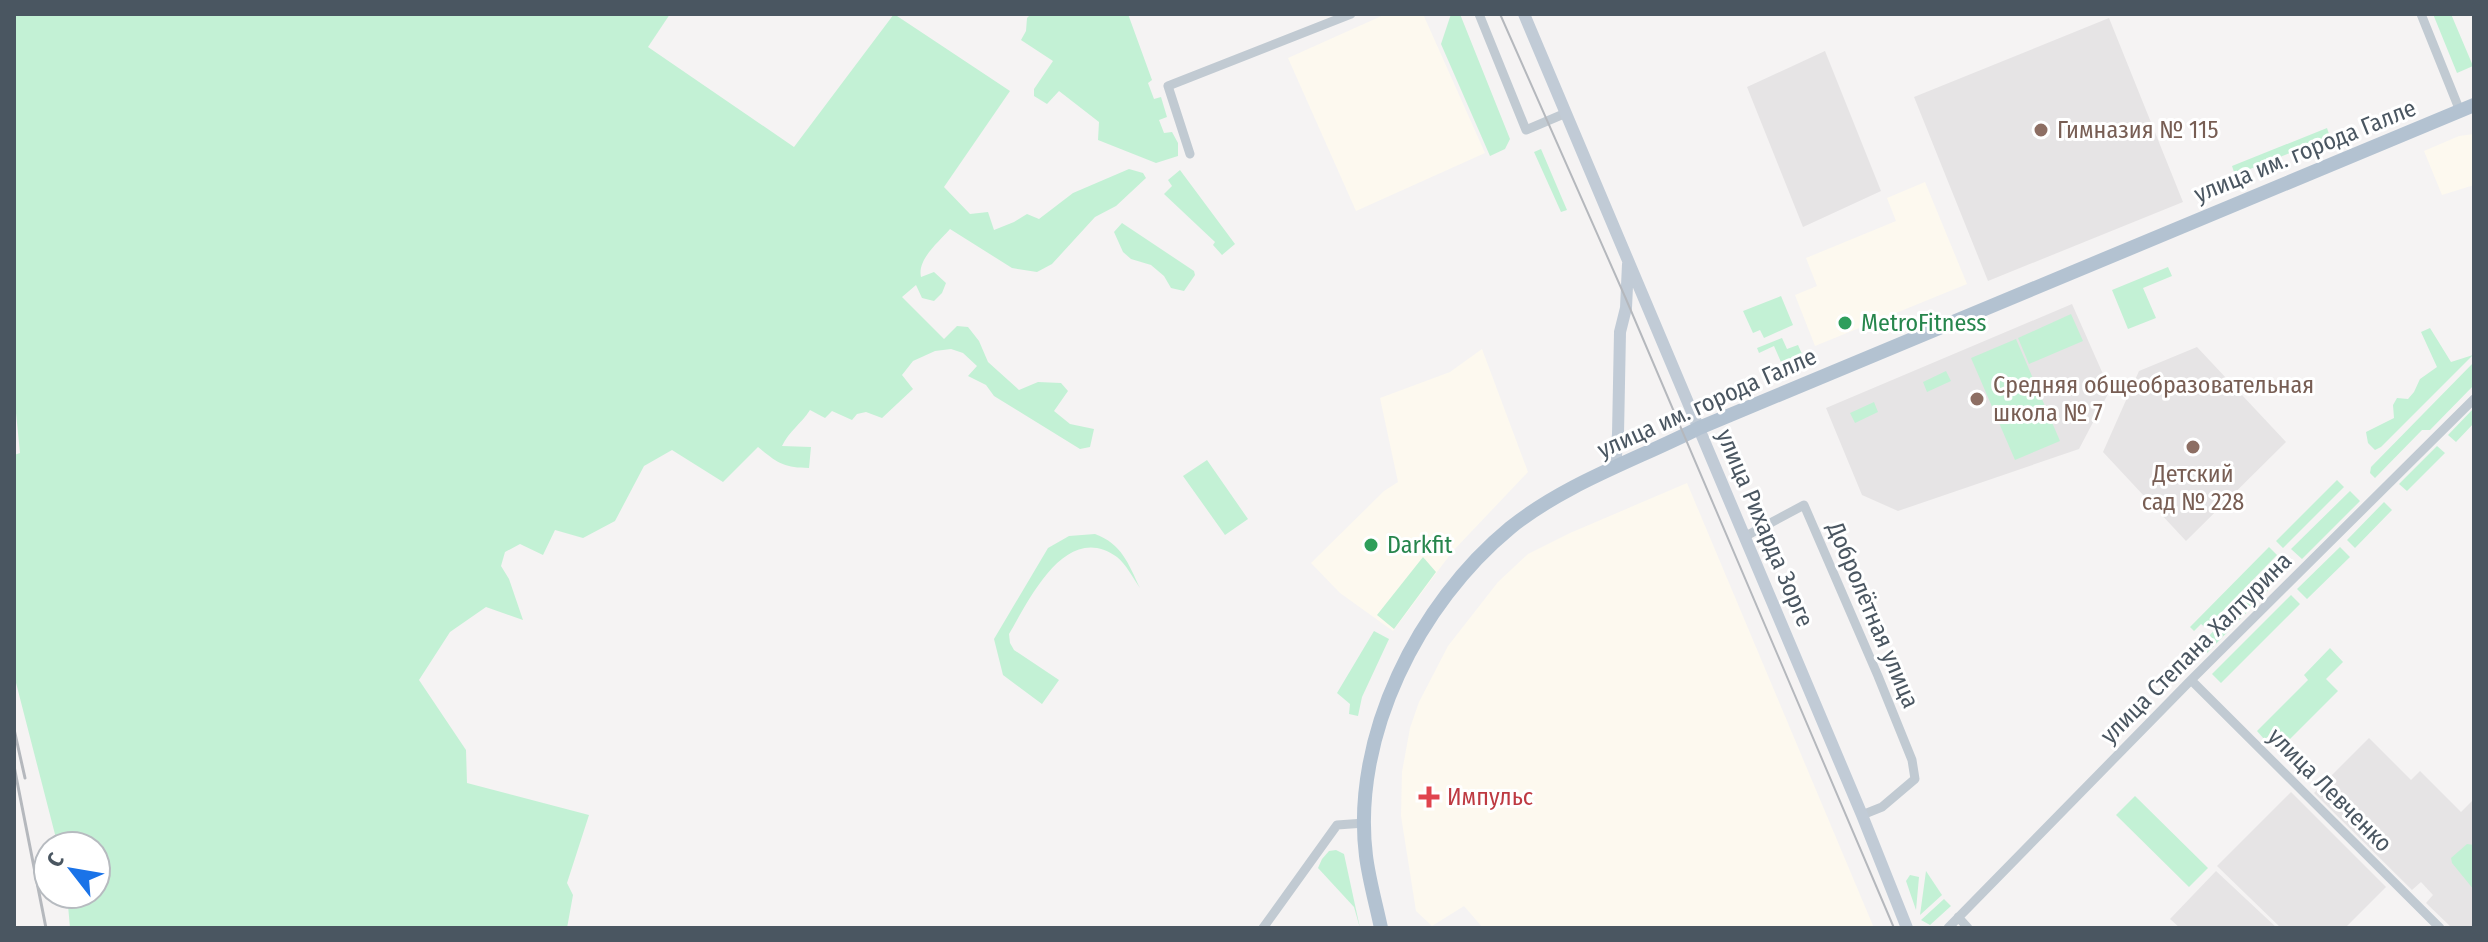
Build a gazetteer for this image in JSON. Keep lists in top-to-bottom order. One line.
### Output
{"streets":{"main road":["улица им. города Галле","улица Рихарда Зорге"],"street":["Добролётная улица","улица Степана Халтурина","улица Левченко"]},"crossings":[["улица им. города Галле","улица Рихарда Зорге"],["улица Рихарда Зорге","Добролётная улица"],["улица Степана Халтурина","улица Левченко"]],"places":{"other":["Гимназия № 115","MetroFitness","Средняя общеобразовательная школа № 7","Детский сад № 228","Darkfit"],"health":["Импульс"]},"north":"top left"}
